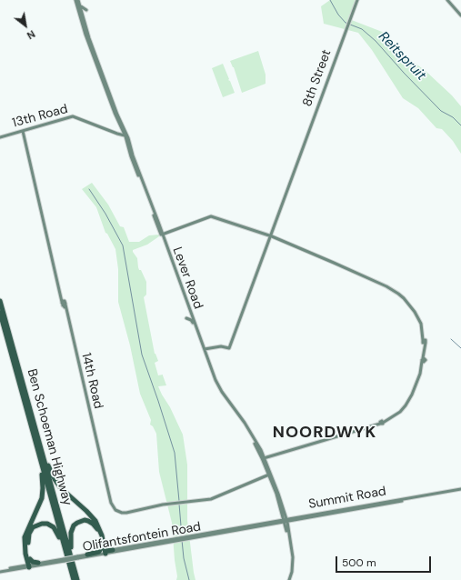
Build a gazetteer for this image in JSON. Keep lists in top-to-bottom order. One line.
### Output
{"streets":{"highway":["Ben Schoeman Highway"],"main road":["8th Street","13th Road","Lever Road","14th Road","Summit Road","Olifantsfontein Road"]},"crossings":[["8th Street","Lever Road"],["13th Road","Lever Road"],["13th Road","14th Road"],["Lever Road","14th Road"],["Lever Road","Summit Road"],["Lever Road","Olifantsfontein Road"],["Summit Road","Olifantsfontein Road"]],"districts":["NOORDWYK"],"water":["Reitspruit"],"scale_bar":"500 m","north":"bottom right"}
